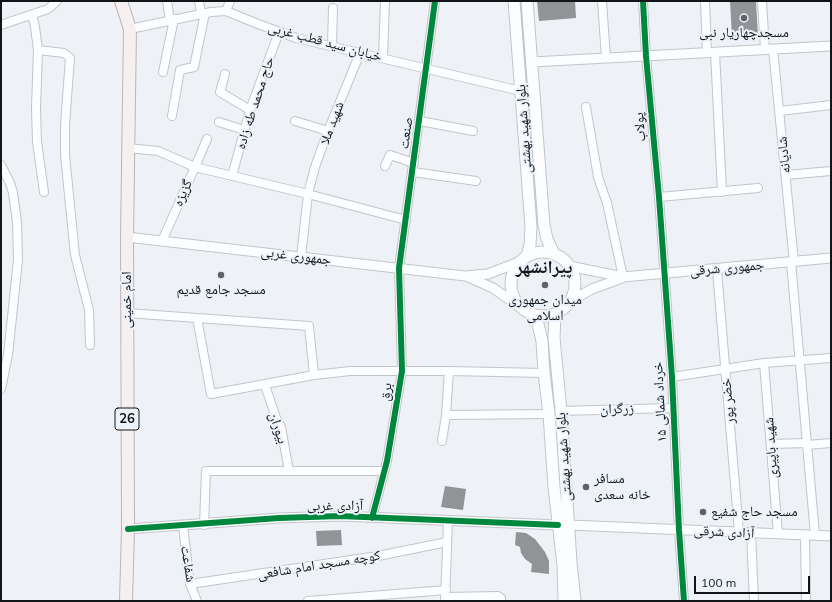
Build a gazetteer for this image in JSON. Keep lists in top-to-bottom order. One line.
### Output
{"streets":{"main road":["بلوار شهید بهشتی","امام خمینی","26"],"street":["خیابان سید قطب غربی","حاج محمد طه زاده","شهید ملا","پولاب","صنعت","شادیانه","گزیزه","جمهوری غربی","جمهوری شرقی","برق","خضر پور","۱۵ خرداد شمالی","زرگران","بیوران","شهید باپیری","آزادی غربی","آزادی شرقی","شفاعت","کوچه مسجد امام شافعی"]},"crossings":[["خیابان سید قطب غربی","حاج محمد طه زاده"],["خیابان سید قطب غربی","شهید ملا"],["خیابان سید قطب غربی","بلوار شهید بهشتی"],["خیابان سید قطب غربی","صنعت"],["خیابان سید قطب غربی","امام خمینی"],["شهید ملا","جمهوری غربی"],["پولاب","جمهوری شرقی"],["پولاب","۱۵ خرداد شمالی"],["بلوار شهید بهشتی","زرگران"],["بلوار شهید بهشتی","آزادی شرقی"],["صنعت","جمهوری غربی"],["صنعت","برق"],["شادیانه","جمهوری شرقی"],["شادیانه","آزادی شرقی"],["گزیزه","جمهوری غربی"],["گزیزه","امام خمینی"],["جمهوری غربی","امام خمینی"],["جمهوری غربی","برق"],["جمهوری شرقی","خضر پور"],["جمهوری شرقی","۱۵ خرداد شمالی"],["امام خمینی","آزادی غربی"],["برق","آزادی غربی"],["خضر پور","آزادی شرقی"],["۱۵ خرداد شمالی","زرگران"],["۱۵ خرداد شمالی","آزادی شرقی"],["شهید باپیری","آزادی شرقی"],["آزادی غربی","آزادی شرقی"],["آزادی غربی","شفاعت"],["شفاعت","کوچه مسجد امام شافعی"]],"districts":["پیرانشهر"],"places":["مسجدچهاریار نبی","مسجد جامع قدیم","میدان جمهوری اسلامی","مسافر خانه سعدی","مسجد حاج شفیع"],"scale_bar":"100 m"}
